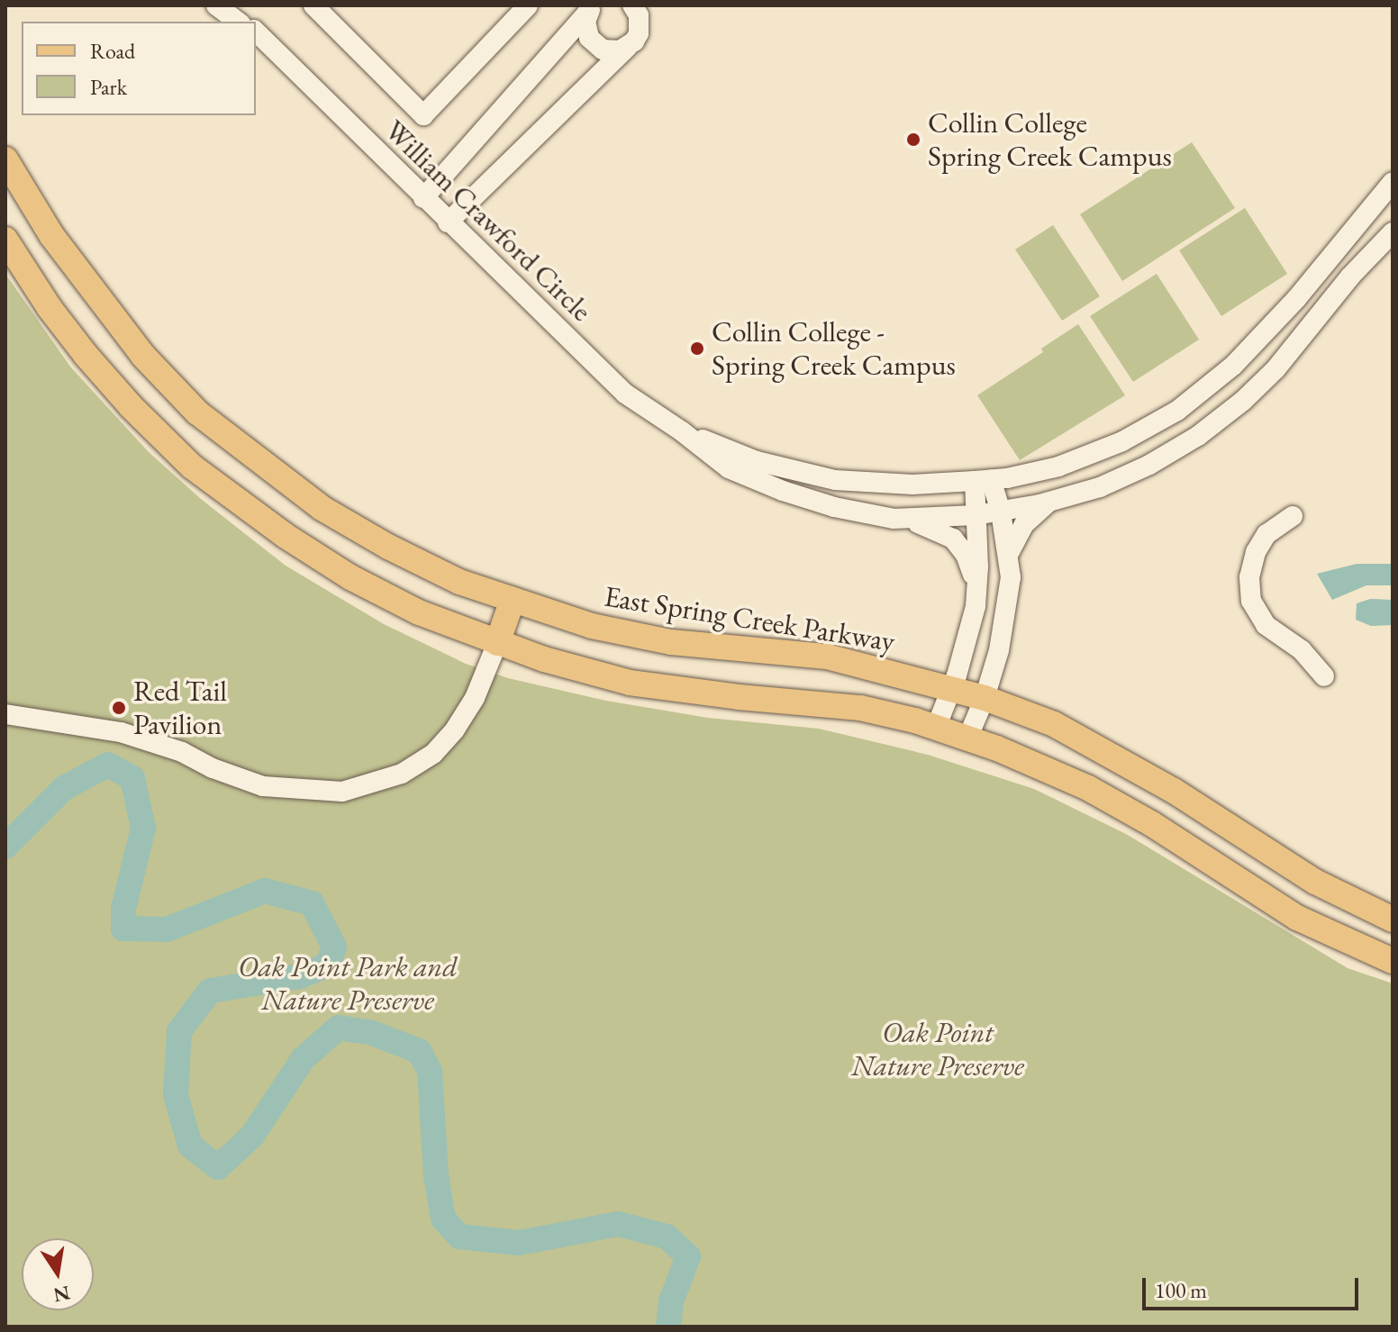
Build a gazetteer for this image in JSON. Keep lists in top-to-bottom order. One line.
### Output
{"streets":{"main road":["East Spring Creek Parkway"],"lane":["William Crawford Circle"]},"parks":["Oak Point Park and Nature Preserve","Oak Point Nature Preserve"],"places":["Collin College Spring Creek Campus","Collin College - Spring Creek Campus","Red Tail Pavilion"],"legend":["Road","Park"],"scale_bar":"100 m","north":"bottom"}
